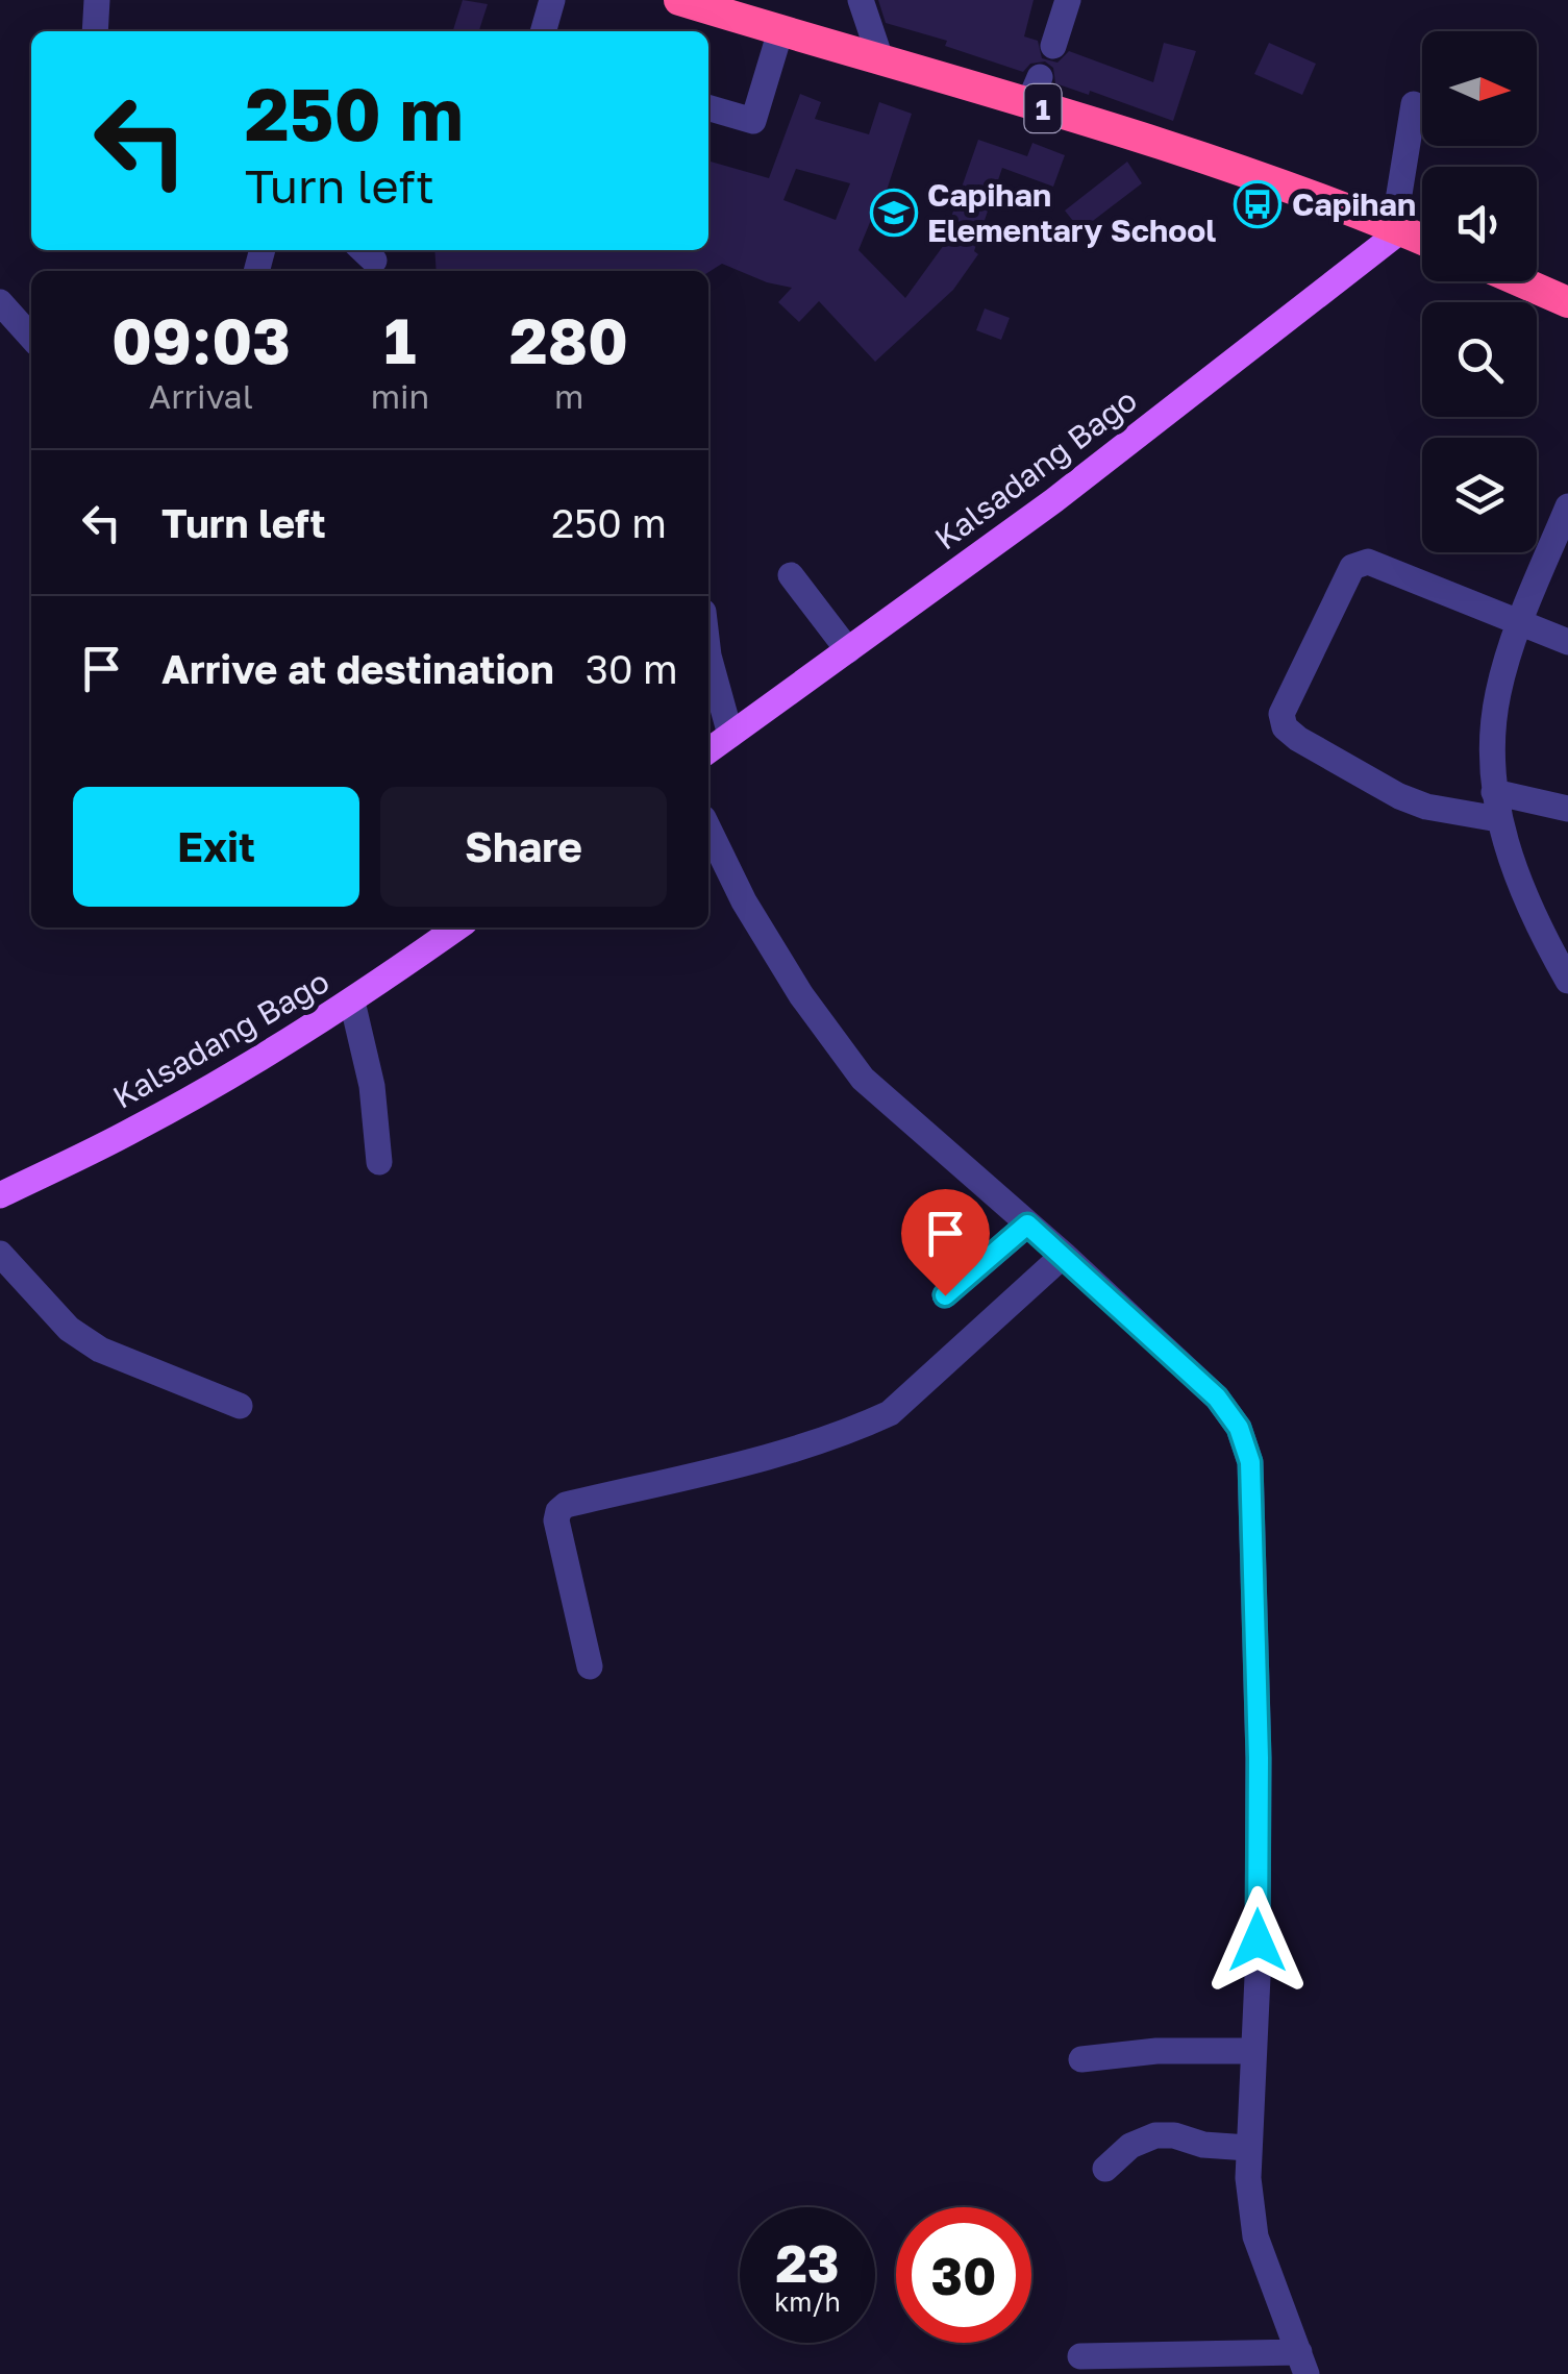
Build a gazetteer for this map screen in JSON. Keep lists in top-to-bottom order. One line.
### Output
{"streets":{"highway":["1"],"main road":["Kalsadang Bago"]},"crossings":[["1","Kalsadang Bago"]],"places":{"bus stop":["Capihan"],"school or university":["Capihan Elementary School"]},"north":"right","page":{"turn":["250 m","Turn left"],"eta":["09:03","Arrival","1","min","280","m"],"list":[{"name":"Turn left","value":"250 m"},{"name":"Arrive at destination","value":"30 m"}],"buttons":["Exit","Share"],"speed":"23 km/h","limit":"30"}}
